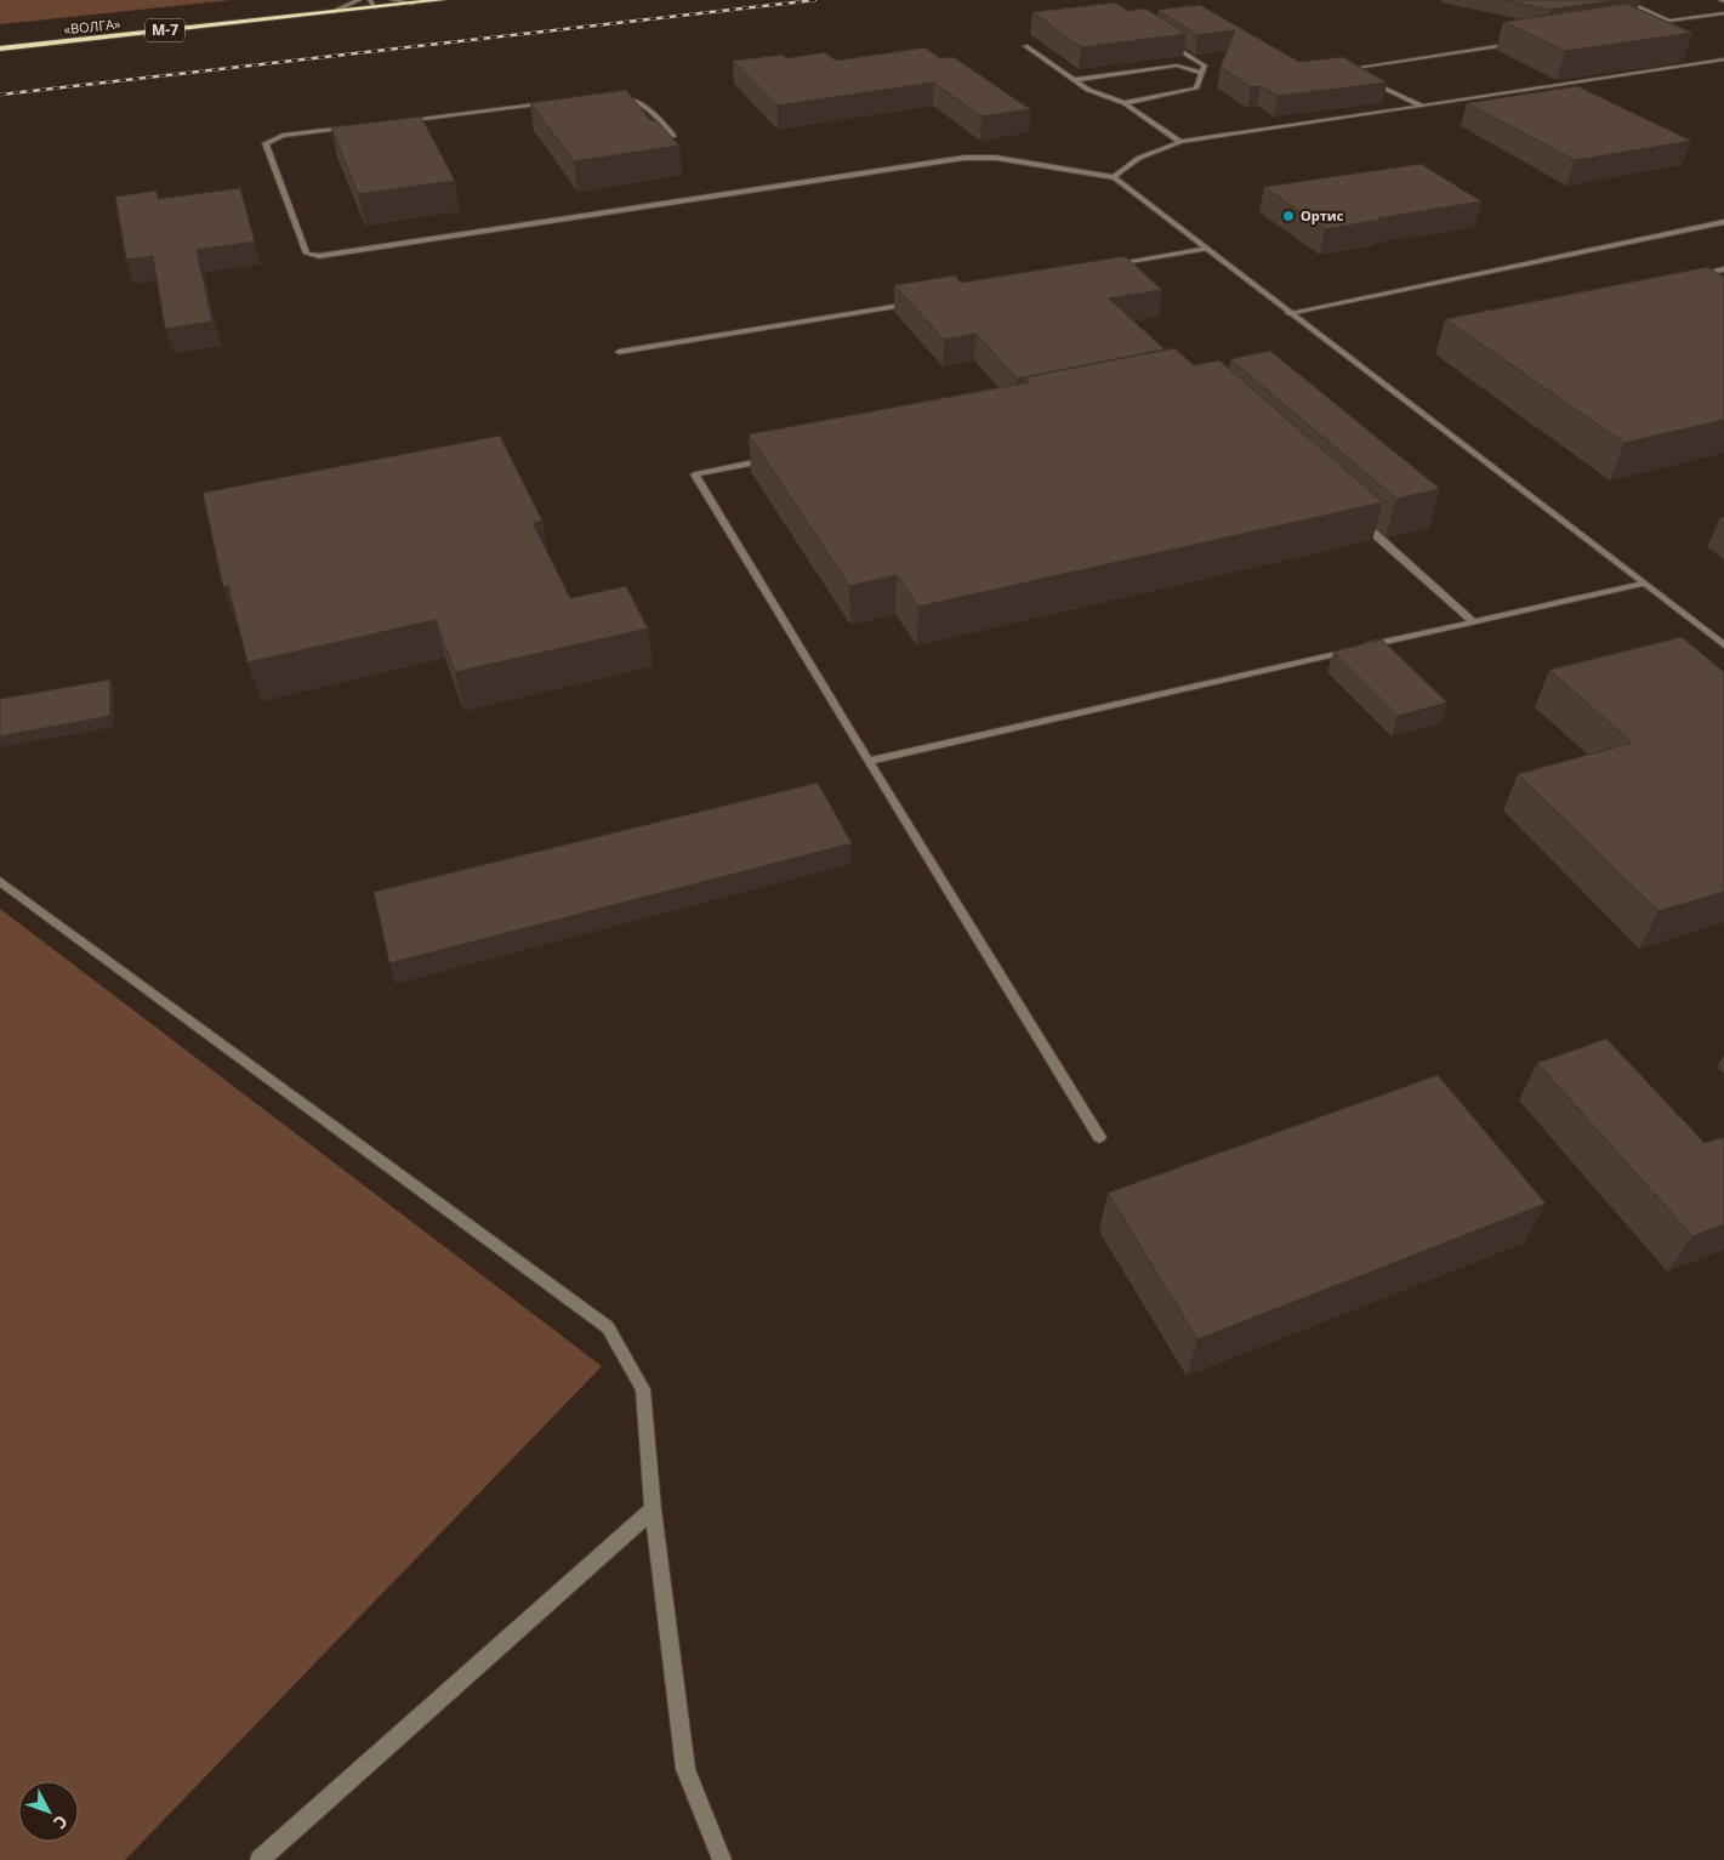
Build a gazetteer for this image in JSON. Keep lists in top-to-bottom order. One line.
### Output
{"streets":{"highway":["«ВОЛГА»","М-7"]},"places":["Ортис"],"north":"bottom right"}
